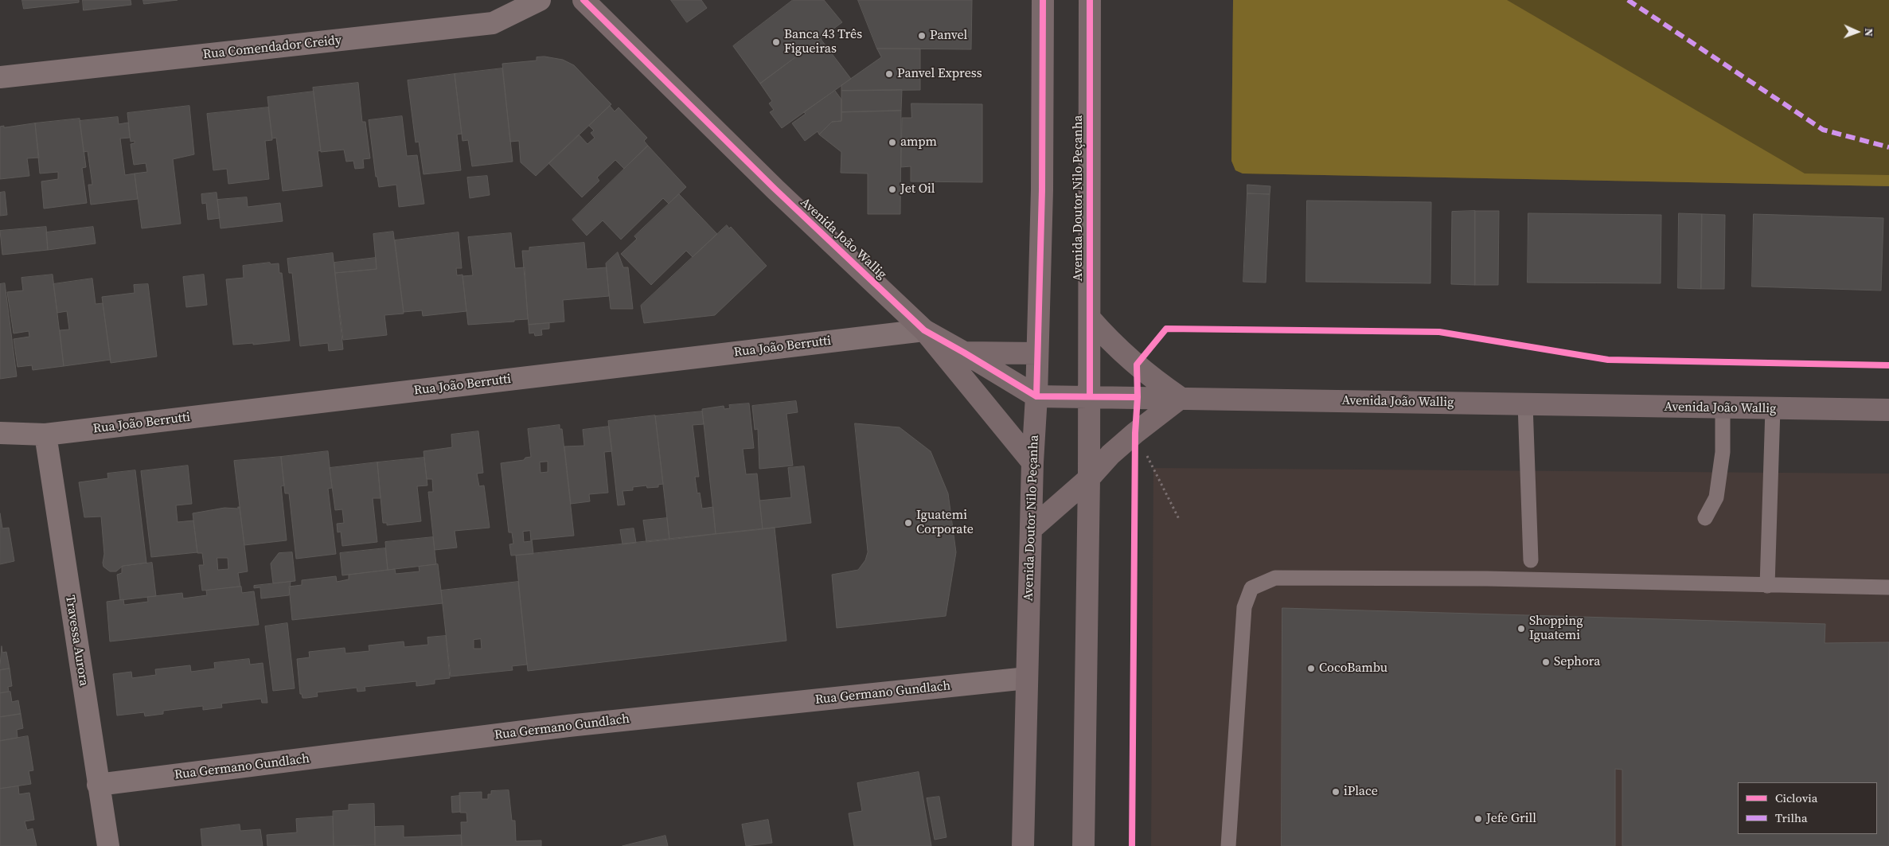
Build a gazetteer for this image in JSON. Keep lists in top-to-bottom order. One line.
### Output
{"streets":{"main road":["Avenida Doutor Nilo Peçanha","Avenida João Wallig"],"street":["Rua Comendador Creidy","Rua João Berrutti","Travessa Aurora","Rua Germano Gundlach"]},"crossings":[["Avenida Doutor Nilo Peçanha","Avenida João Wallig"],["Avenida Doutor Nilo Peçanha","Rua Germano Gundlach"],["Avenida João Wallig","Rua João Berrutti"],["Rua João Berrutti","Travessa Aurora"],["Travessa Aurora","Rua Germano Gundlach"]],"places":["Panvel","Banca 43 Três Figueiras","Panvel Express","ampm","Jet Oil","Iguatemi Corporate","Shopping Iguatemi","Sephora","CocoBambu","iPlace","Jefe Grill"],"legend":["Ciclovia","Trilha"],"north":"right"}
